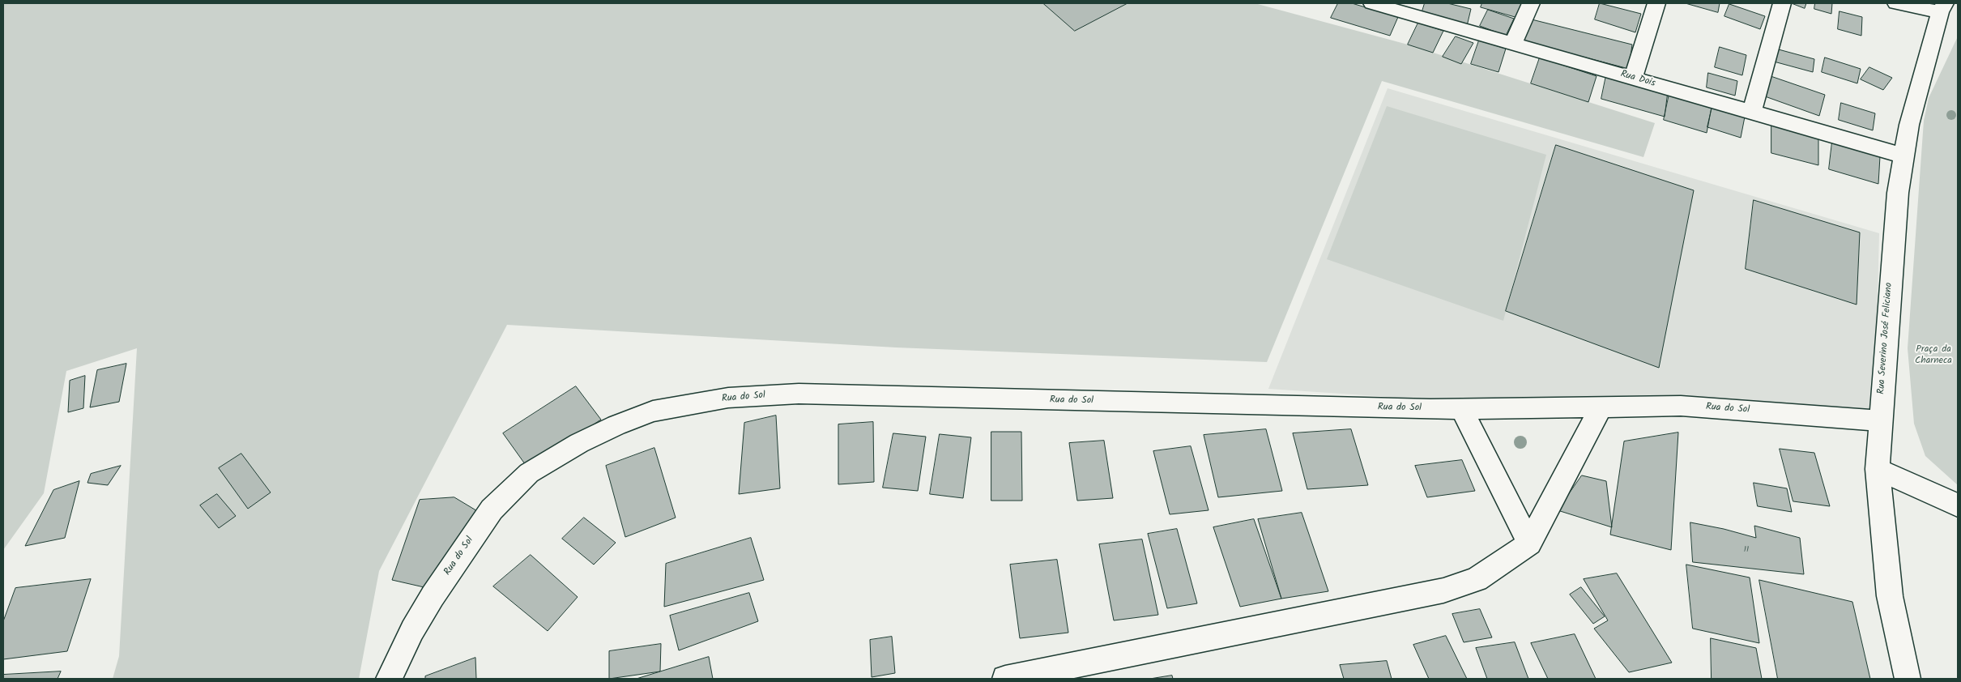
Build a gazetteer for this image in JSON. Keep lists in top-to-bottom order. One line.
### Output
{"streets":{"street":["Rua Dois","Rua Severino José Feliciano","Rua do Sol"]},"crossings":[["Rua Dois","Rua Severino José Feliciano"],["Rua Severino José Feliciano","Rua do Sol"]],"parks":["Praça da Charneca"],"house_numbers":["11"]}
